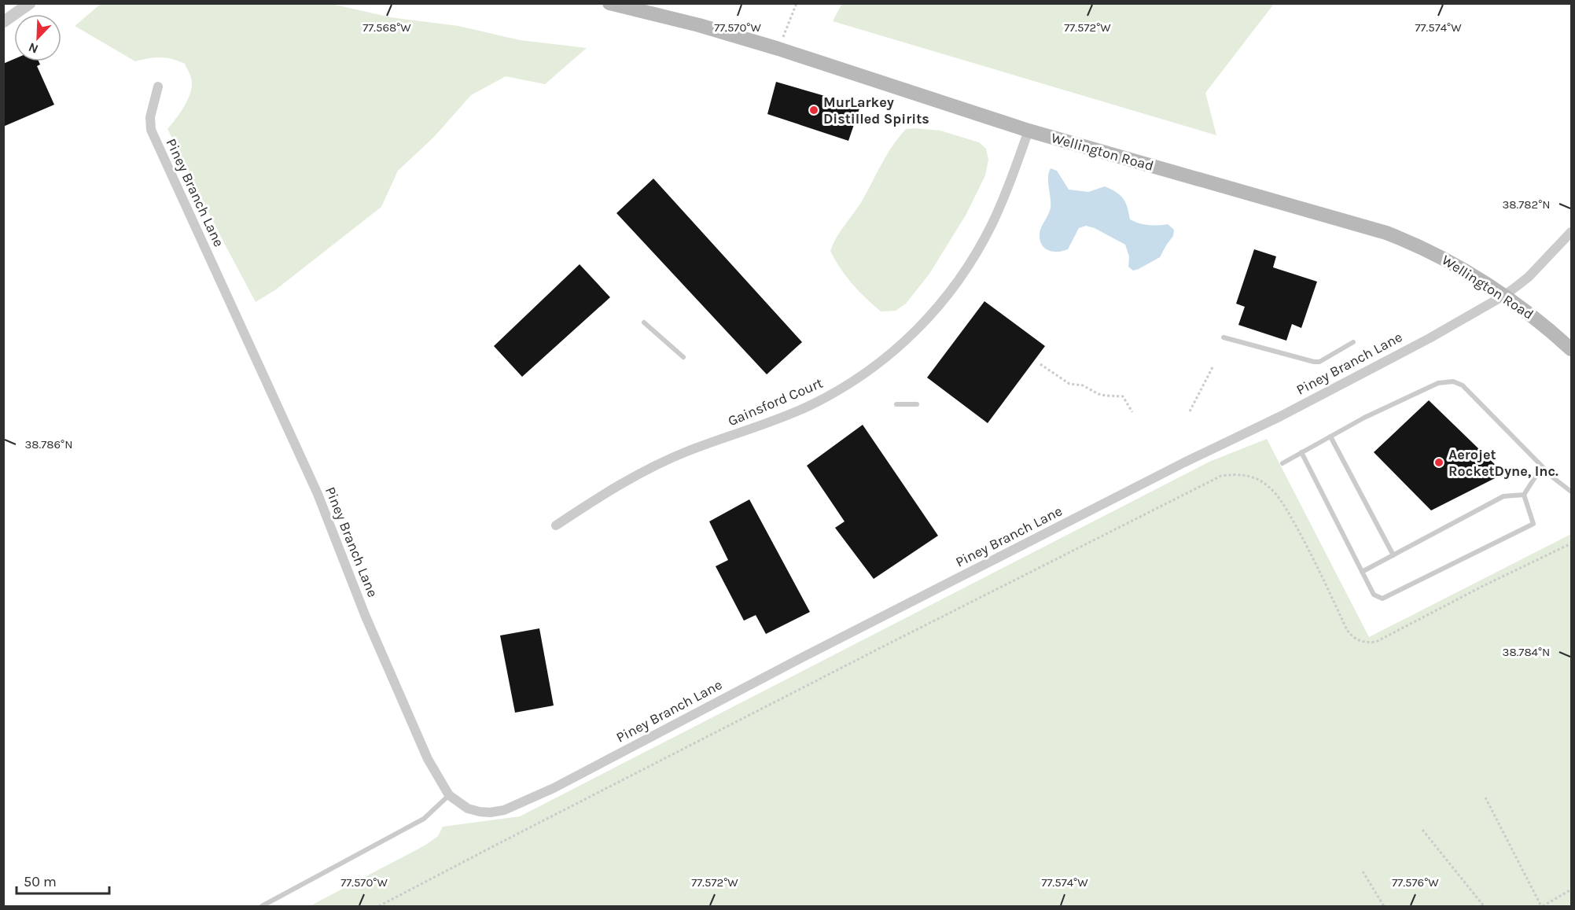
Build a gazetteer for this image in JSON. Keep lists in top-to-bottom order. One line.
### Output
{"streets":{"main road":["Wellington Road"],"street":["Piney Branch Lane","Gainsford Court"]},"crossings":[["Wellington Road","Piney Branch Lane"],["Wellington Road","Gainsford Court"]],"places":["MurLarkey Distilled Spirits","Aerojet RocketDyne, Inc."],"scale_bar":"50 m","north":"bottom left","coordinates":["77.568°W","77.570°W","77.572°W","77.574°W","38.782°N","38.786°N","38.784°N","77.576°W"]}
